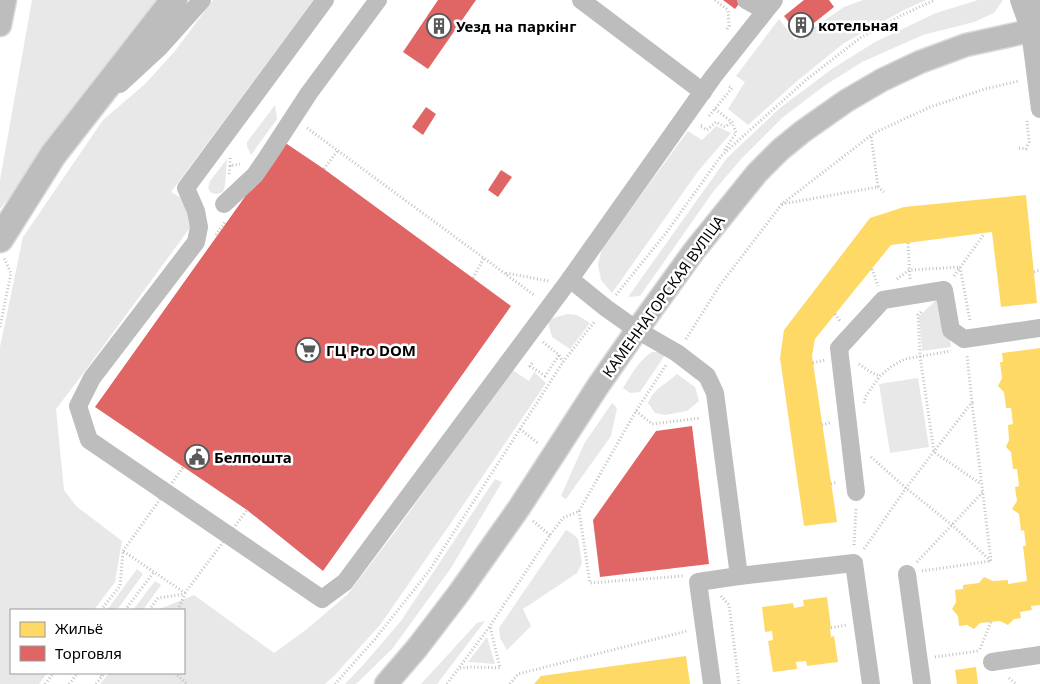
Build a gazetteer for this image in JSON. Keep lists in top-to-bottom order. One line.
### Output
{"streets":{"main road":["КАМЕННАГОРСКАЯ ВУЛІЦА"]},"places":{"building":["котельная","Уезд на паркінг"],"supermarket":["ГЦ Pro DOM"],"public building":["Белпошта"]},"legend":["Жильё","Торговля"]}
